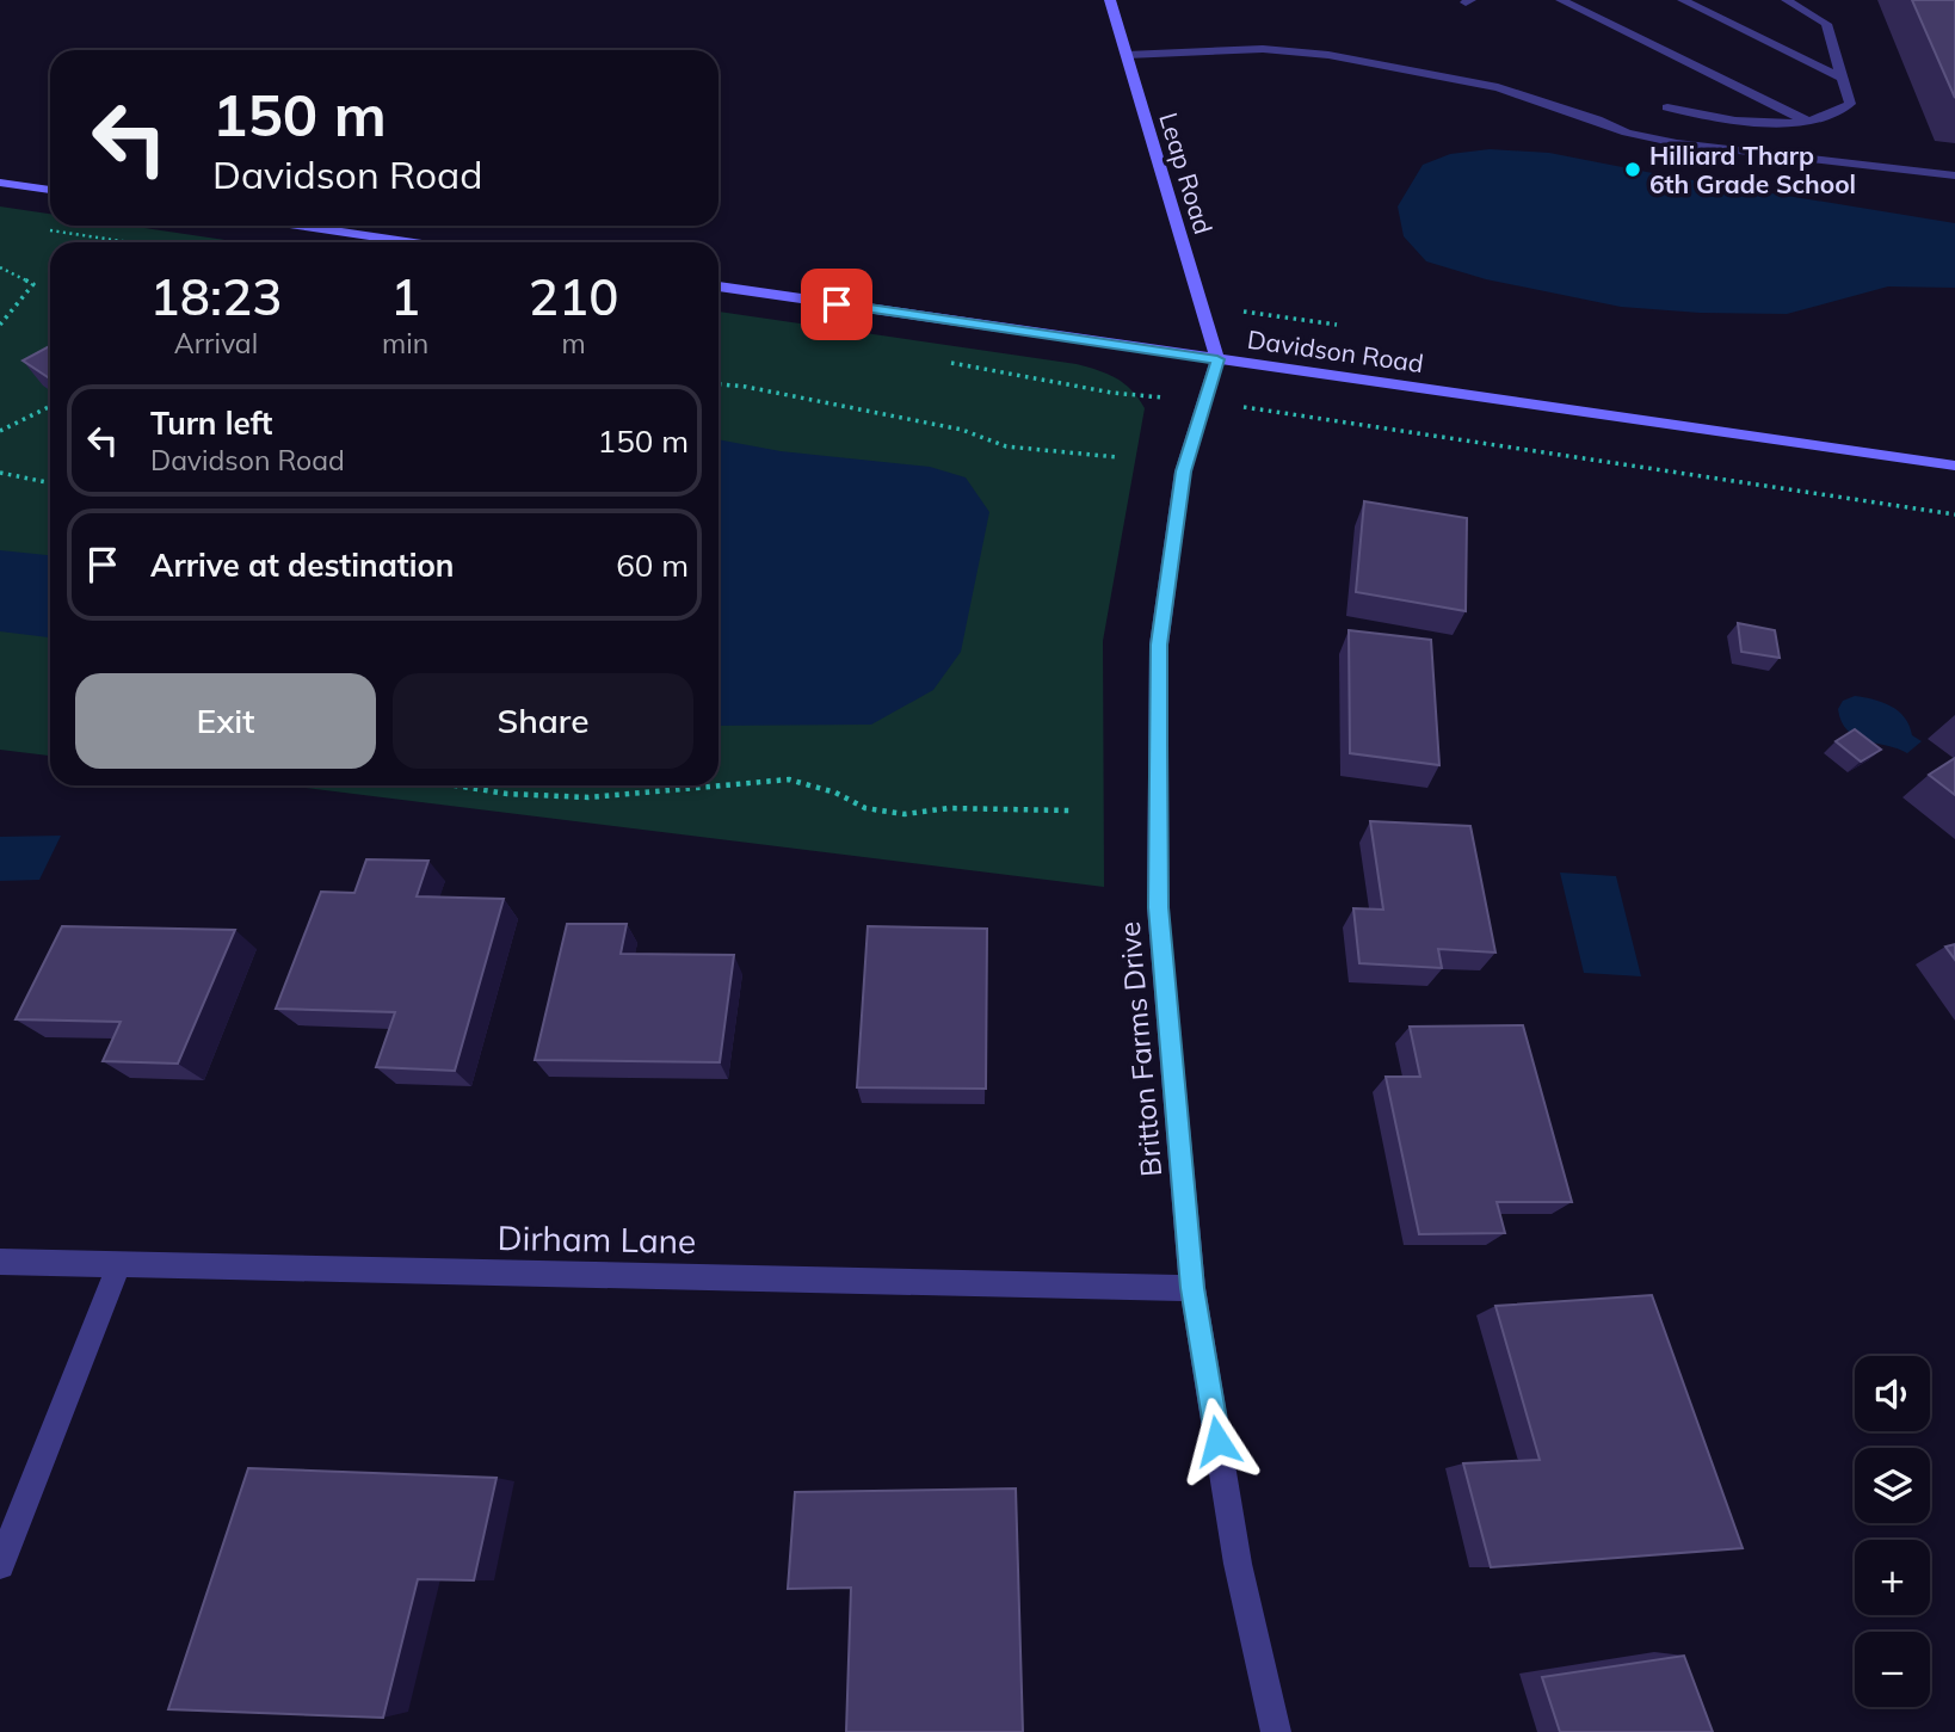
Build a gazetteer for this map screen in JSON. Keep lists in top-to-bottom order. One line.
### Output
{"streets":{"main road":["Leap Road","Davidson Road"],"street":["Britton Farms Drive","Dirham Lane"]},"crossings":[["Leap Road","Davidson Road"],["Leap Road","Britton Farms Drive"],["Davidson Road","Britton Farms Drive"],["Britton Farms Drive","Dirham Lane"]],"places":["Hilliard Tharp 6th Grade School"],"page":{"turn":["150 m","Davidson Road"],"eta":["18:23","Arrival","1","min","210","m"],"list":[{"name":"Turn left","note":"Davidson Road","value":"150 m"},{"name":"Arrive at destination","value":"60 m"}],"buttons":["Exit","Share"],"map_buttons":["+","−"]}}
